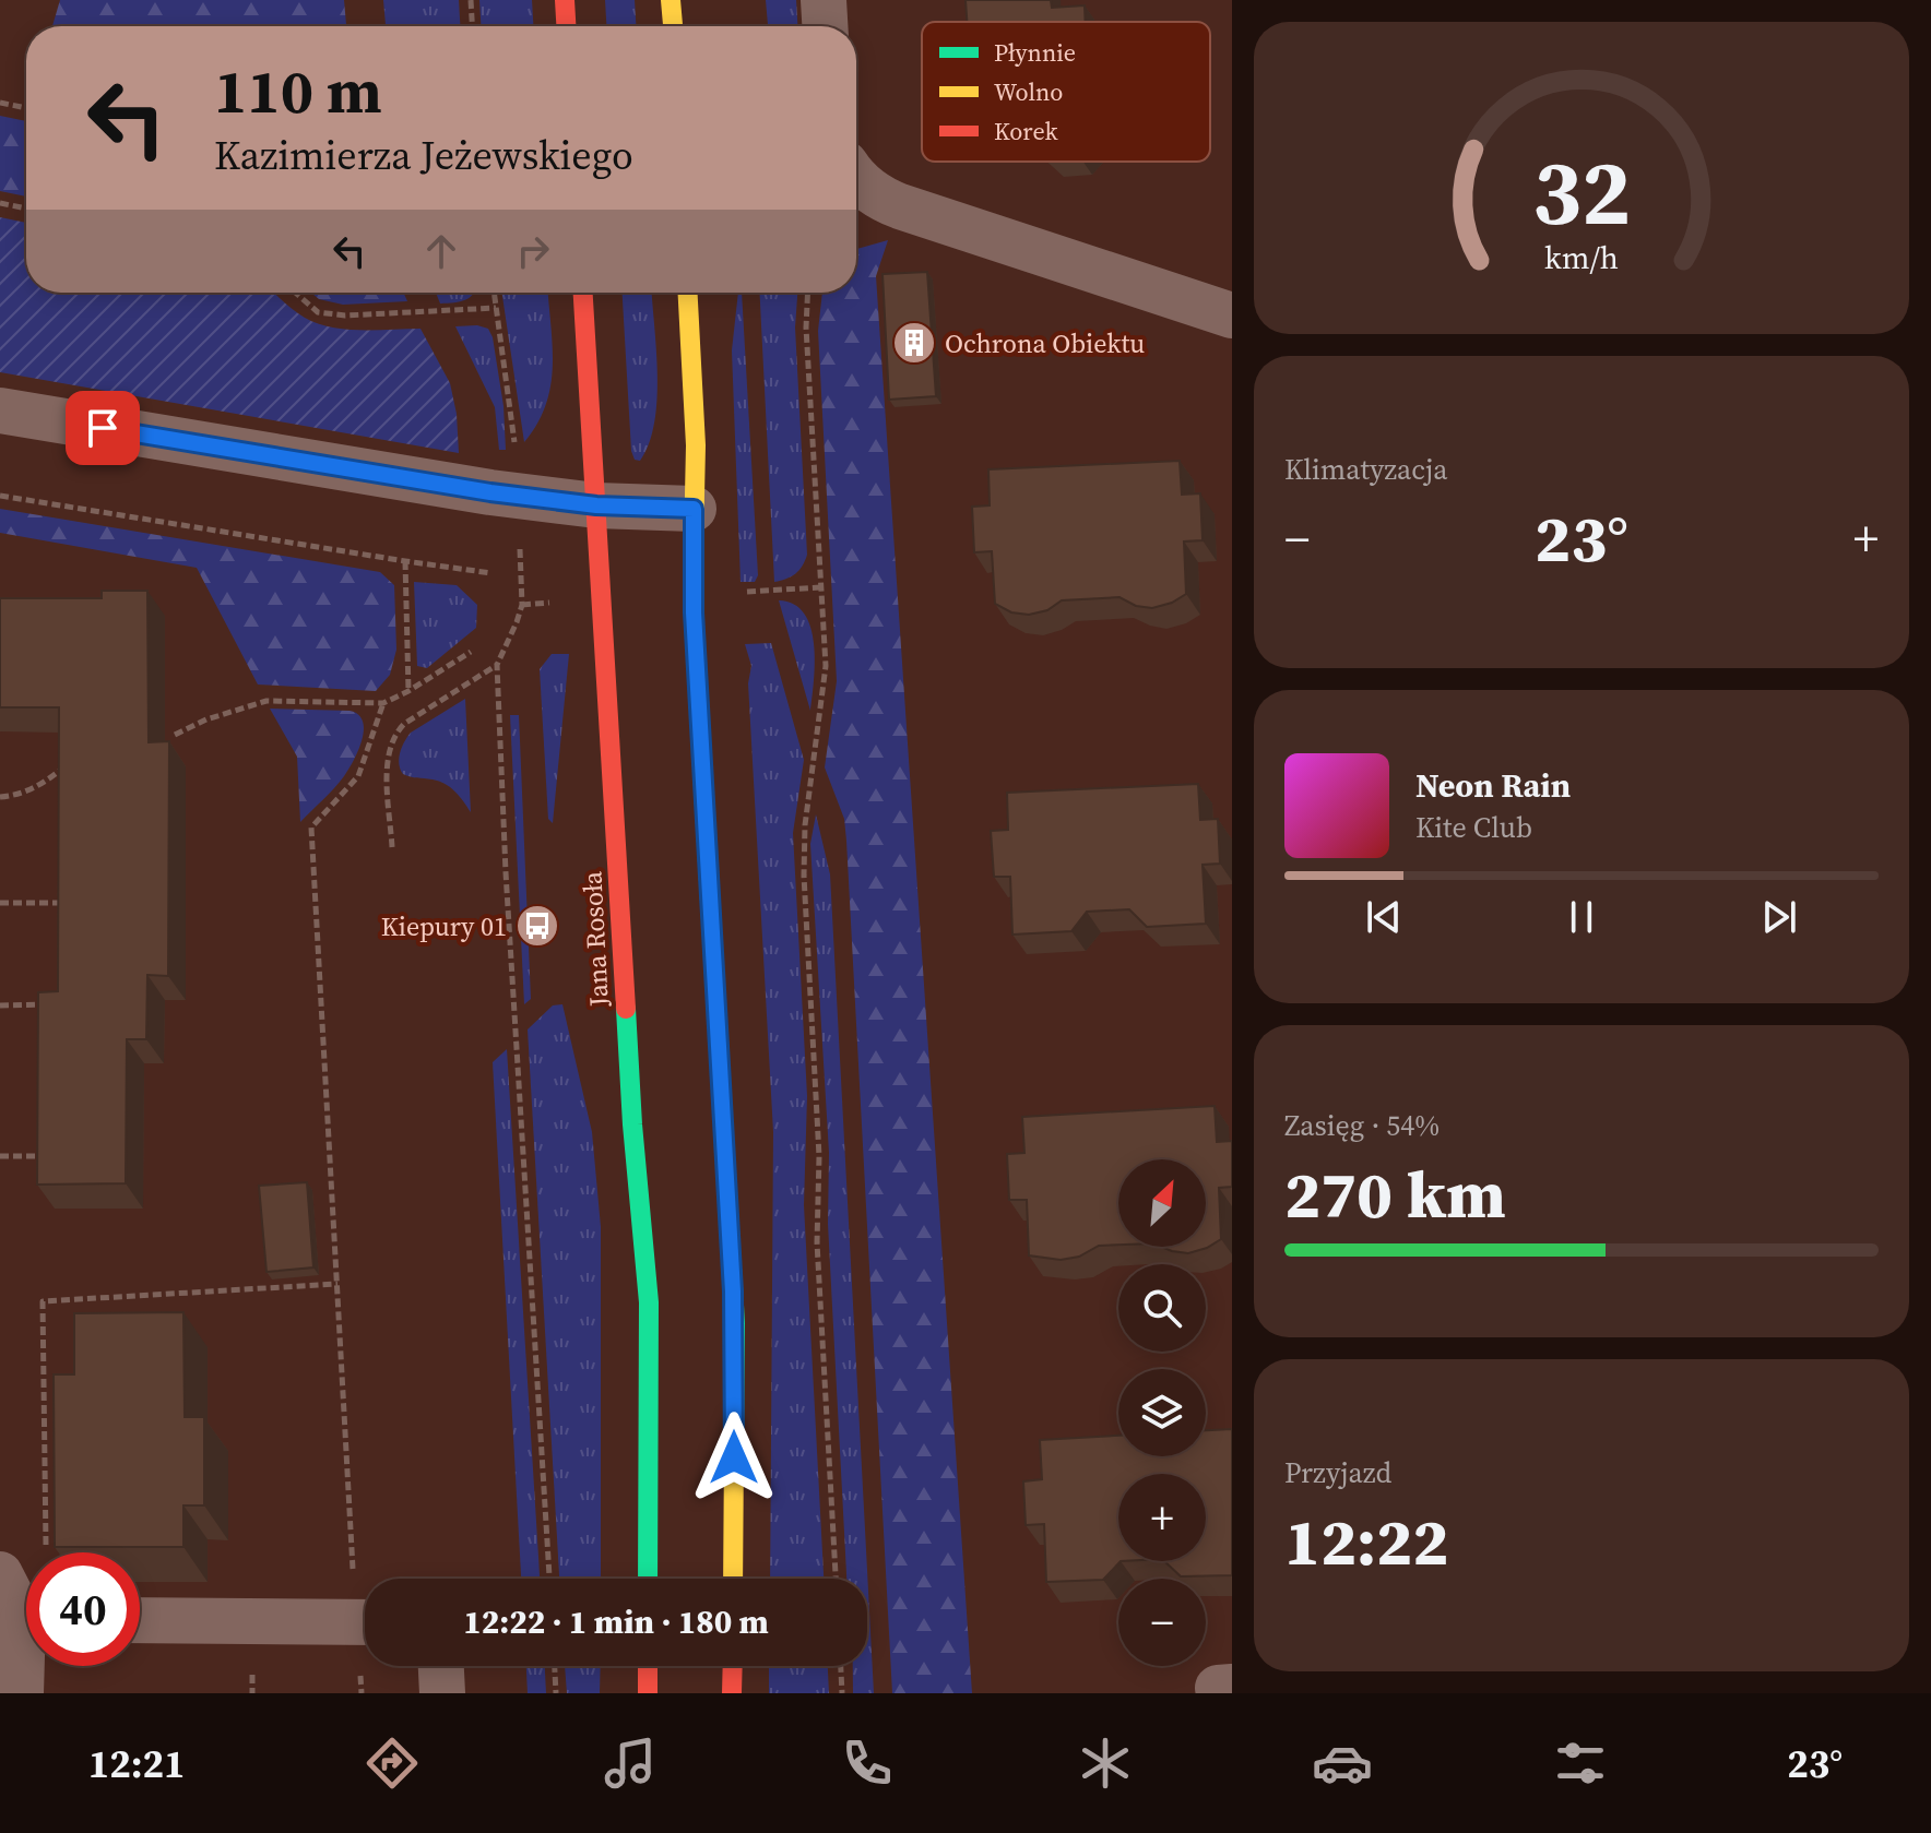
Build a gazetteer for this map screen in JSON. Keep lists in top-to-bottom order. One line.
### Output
{"streets":{"street":["Jana Rosoła"]},"places":{"building":["Ochrona Obiektu"],"bus stop":["Kiepury 01"]},"legend":["Płynnie","Wolno","Korek"],"north":"top right","page":{"turn":["110 m","Kazimierza Jeżewskiego"],"tile":["Klimatyzacja",["Zasięg · 54%","270 km"],["Przyjazd","12:22"]],"heat":["−","23°","+"],"song":["Neon Rain","Kite Club"],"map_buttons":["+","−"],"limit":"40","trip":"12:22 · 1 min · 180 m","tabs":["12:21","23°"],"gauge":["32","km/h"]}}
